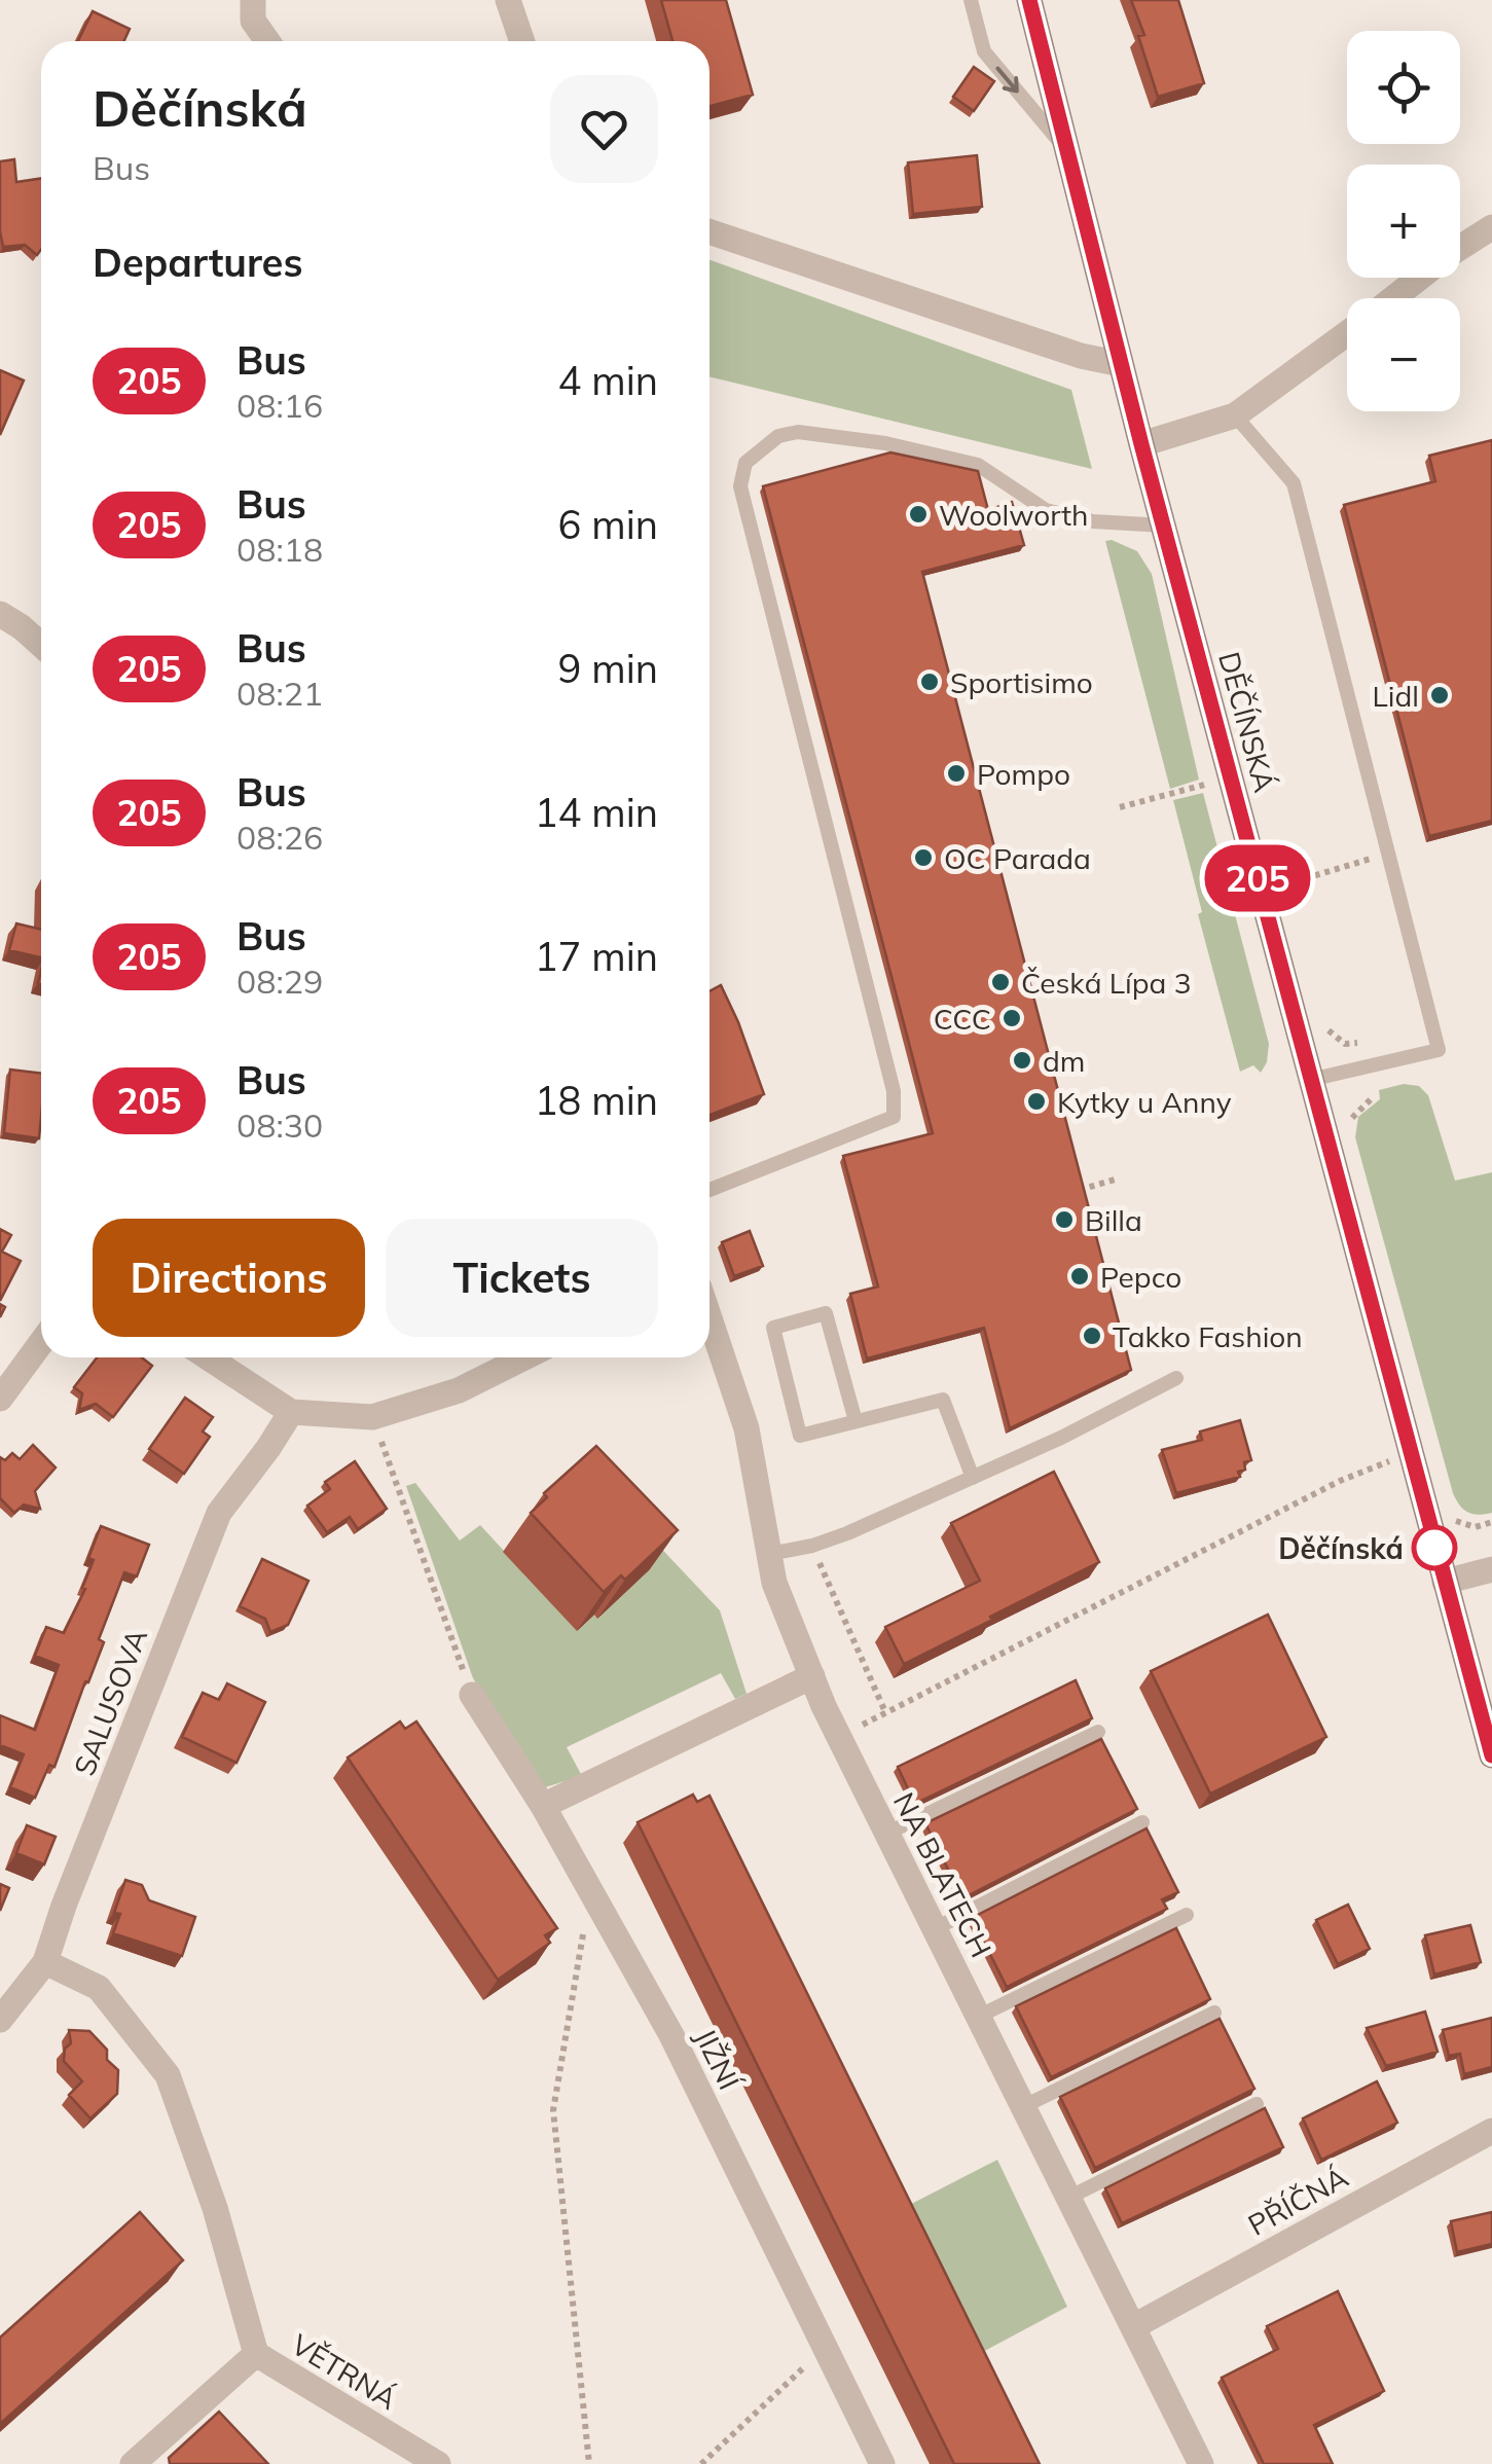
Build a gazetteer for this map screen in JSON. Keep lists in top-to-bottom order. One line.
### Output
{"streets":{"main road":["DĚČÍNSKÁ"],"street":["SALUSOVA","NA BLATECH","JIŽNÍ","PŘÍČNÁ","VĚTRNÁ"]},"crossings":[["NA BLATECH","PŘÍČNÁ"]],"places":["Woolworth","Sportisimo","Lidl","Pompo","OC Parada","Česká Lípa 3","CCC","dm","Kytky u Anny","Billa","Pepco","Takko Fashion","Děčínská"],"lines":["bus line 205"],"page":{"on_map":"205","map_buttons":["+","−"],"heading":[["Děčínská","Bus"],"Departures"],"list":[{"mark":"205","name":"Bus","note":"08:16","value":"4 min"},{"mark":"205","name":"Bus","note":"08:18","value":"6 min"},{"mark":"205","name":"Bus","note":"08:21","value":"9 min"},{"mark":"205","name":"Bus","note":"08:26","value":"14 min"},{"mark":"205","name":"Bus","note":"08:29","value":"17 min"},{"mark":"205","name":"Bus","note":"08:30","value":"18 min"}],"buttons":["Directions","Tickets"]}}
